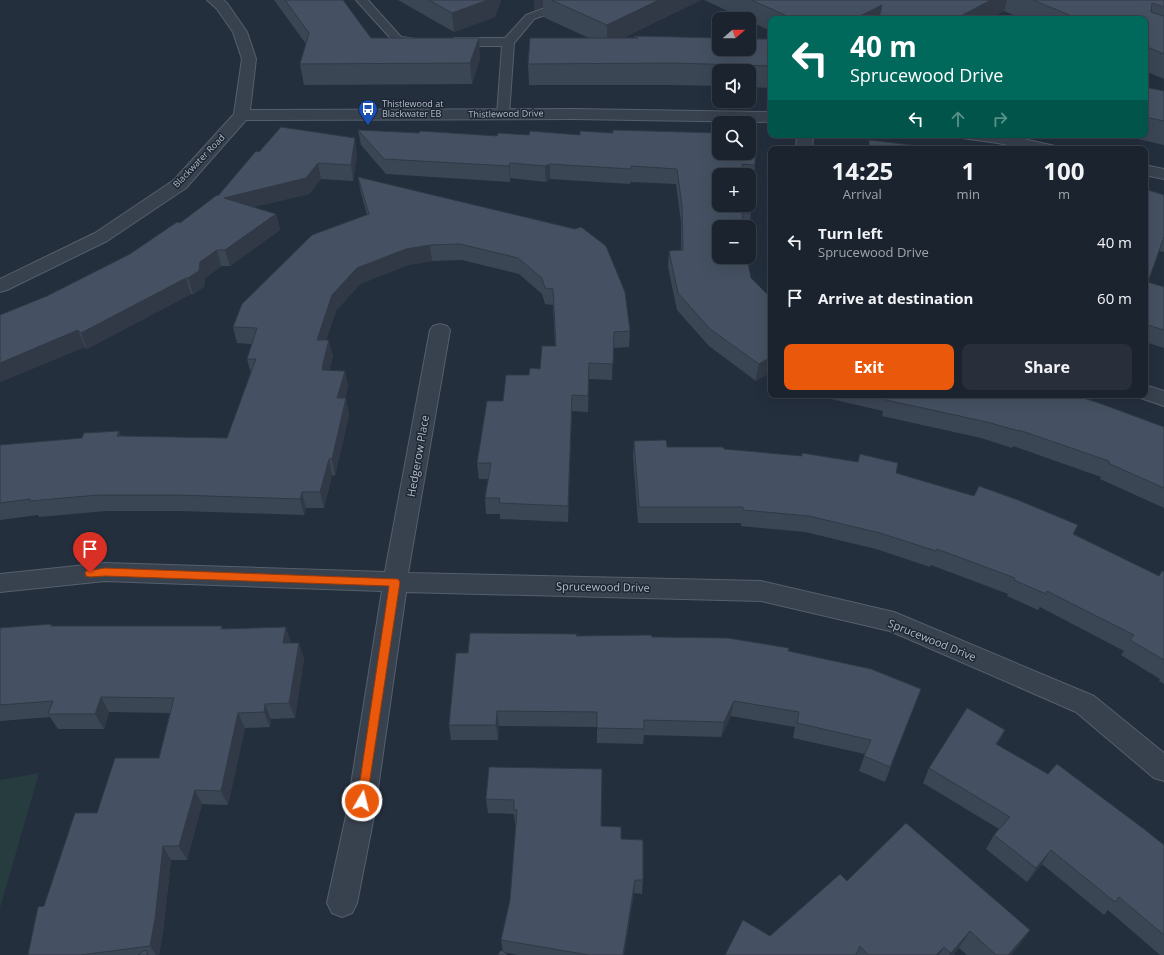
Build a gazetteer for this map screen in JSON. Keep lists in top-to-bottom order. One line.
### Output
{"streets":{"street":["Thistlewood Drive","Blackwater Road","Hedgerow Place","Sprucewood Drive"]},"crossings":[["Thistlewood Drive","Blackwater Road"],["Hedgerow Place","Sprucewood Drive"]],"places":{"bus stop":["Thistlewood at Blackwater EB"]},"north":"right","page":{"map_buttons":["+","−"],"turn":["40 m","Sprucewood Drive"],"eta":["14:25","Arrival","1","min","100","m"],"list":[{"name":"Turn left","note":"Sprucewood Drive","value":"40 m"},{"name":"Arrive at destination","value":"60 m"}],"buttons":["Exit","Share"]}}
